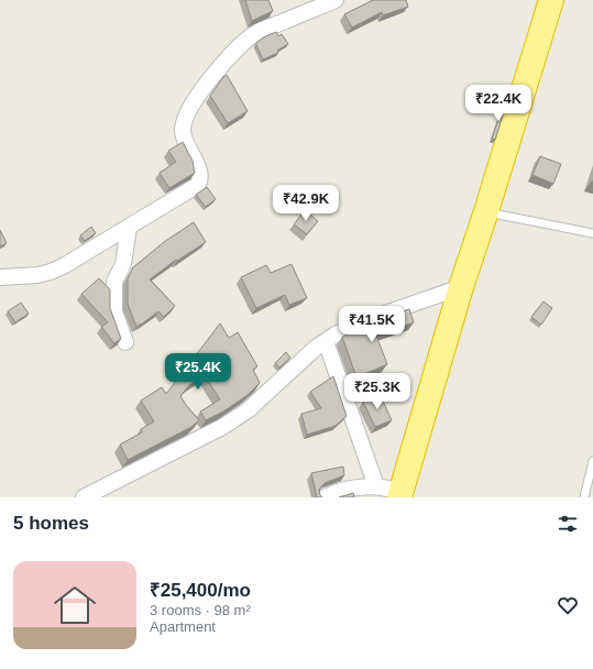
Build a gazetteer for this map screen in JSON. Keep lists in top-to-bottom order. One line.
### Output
{"page":{"price":["₹22.4K","₹42.9K","₹41.5K","₹25.4K","₹25.3K"],"heading":"5 homes","list":[{"name":"₹25,400/mo","note":"3 rooms · 98 m² · Apartment"}]}}
